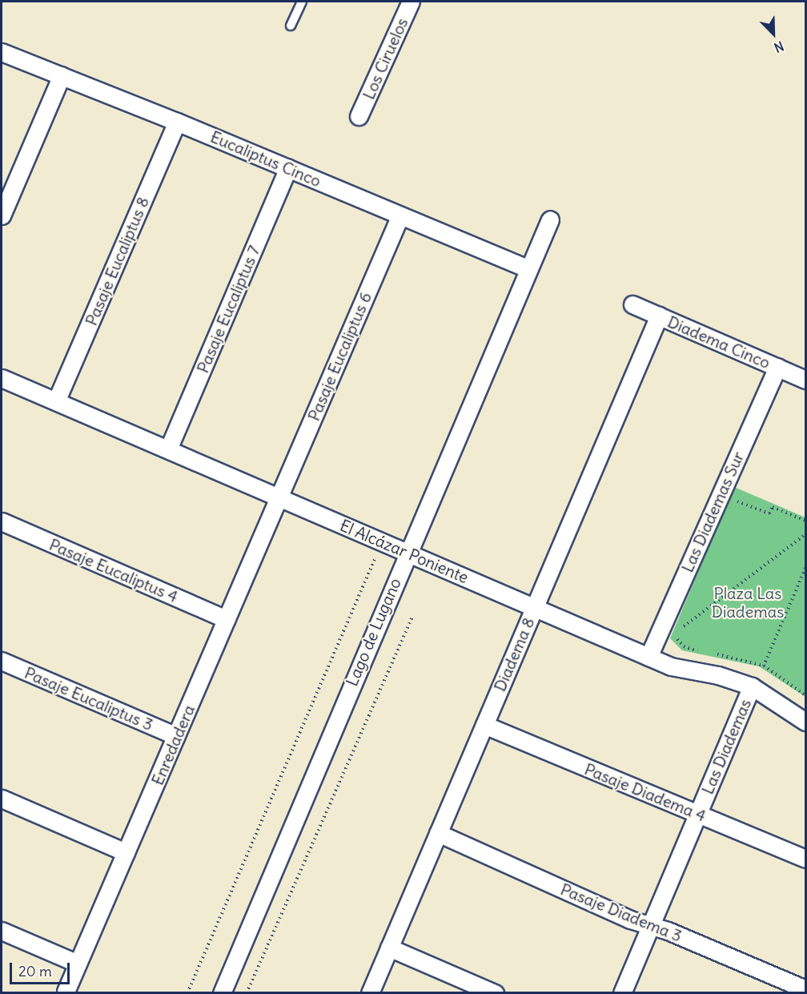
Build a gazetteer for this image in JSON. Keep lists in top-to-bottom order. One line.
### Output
{"streets":{"street":["Los Ciruelos","Eucaliptus Cinco","Pasaje Eucaliptus 8","Pasaje Eucaliptus 7","Diadema Cinco","Pasaje Eucaliptus 6","Las Diademas Sur","El Alcázar Poniente","Pasaje Eucaliptus 4","Lago de Lugano","Diadema 8","Pasaje Eucaliptus 3","Enredadera","Las Diademas","Pasaje Diadema 4","Pasaje Diadema 3"]},"crossings":[["Eucaliptus Cinco","Pasaje Eucaliptus 8"],["Eucaliptus Cinco","Pasaje Eucaliptus 7"],["Eucaliptus Cinco","Pasaje Eucaliptus 6"],["Eucaliptus Cinco","Lago de Lugano"],["Pasaje Eucaliptus 8","El Alcázar Poniente"],["Pasaje Eucaliptus 7","El Alcázar Poniente"],["Diadema Cinco","Las Diademas Sur"],["Diadema Cinco","Diadema 8"],["Pasaje Eucaliptus 6","El Alcázar Poniente"],["Pasaje Eucaliptus 6","Enredadera"],["Las Diademas Sur","El Alcázar Poniente"],["El Alcázar Poniente","Lago de Lugano"],["El Alcázar Poniente","Diadema 8"],["El Alcázar Poniente","Enredadera"],["El Alcázar Poniente","Las Diademas"],["Pasaje Eucaliptus 4","Enredadera"],["Diadema 8","Pasaje Diadema 4"],["Diadema 8","Pasaje Diadema 3"],["Pasaje Eucaliptus 3","Enredadera"],["Las Diademas","Pasaje Diadema 4"],["Las Diademas","Pasaje Diadema 3"]],"parks":["Plaza Las Diademas"],"scale_bar":"20 m","north":"bottom right"}
